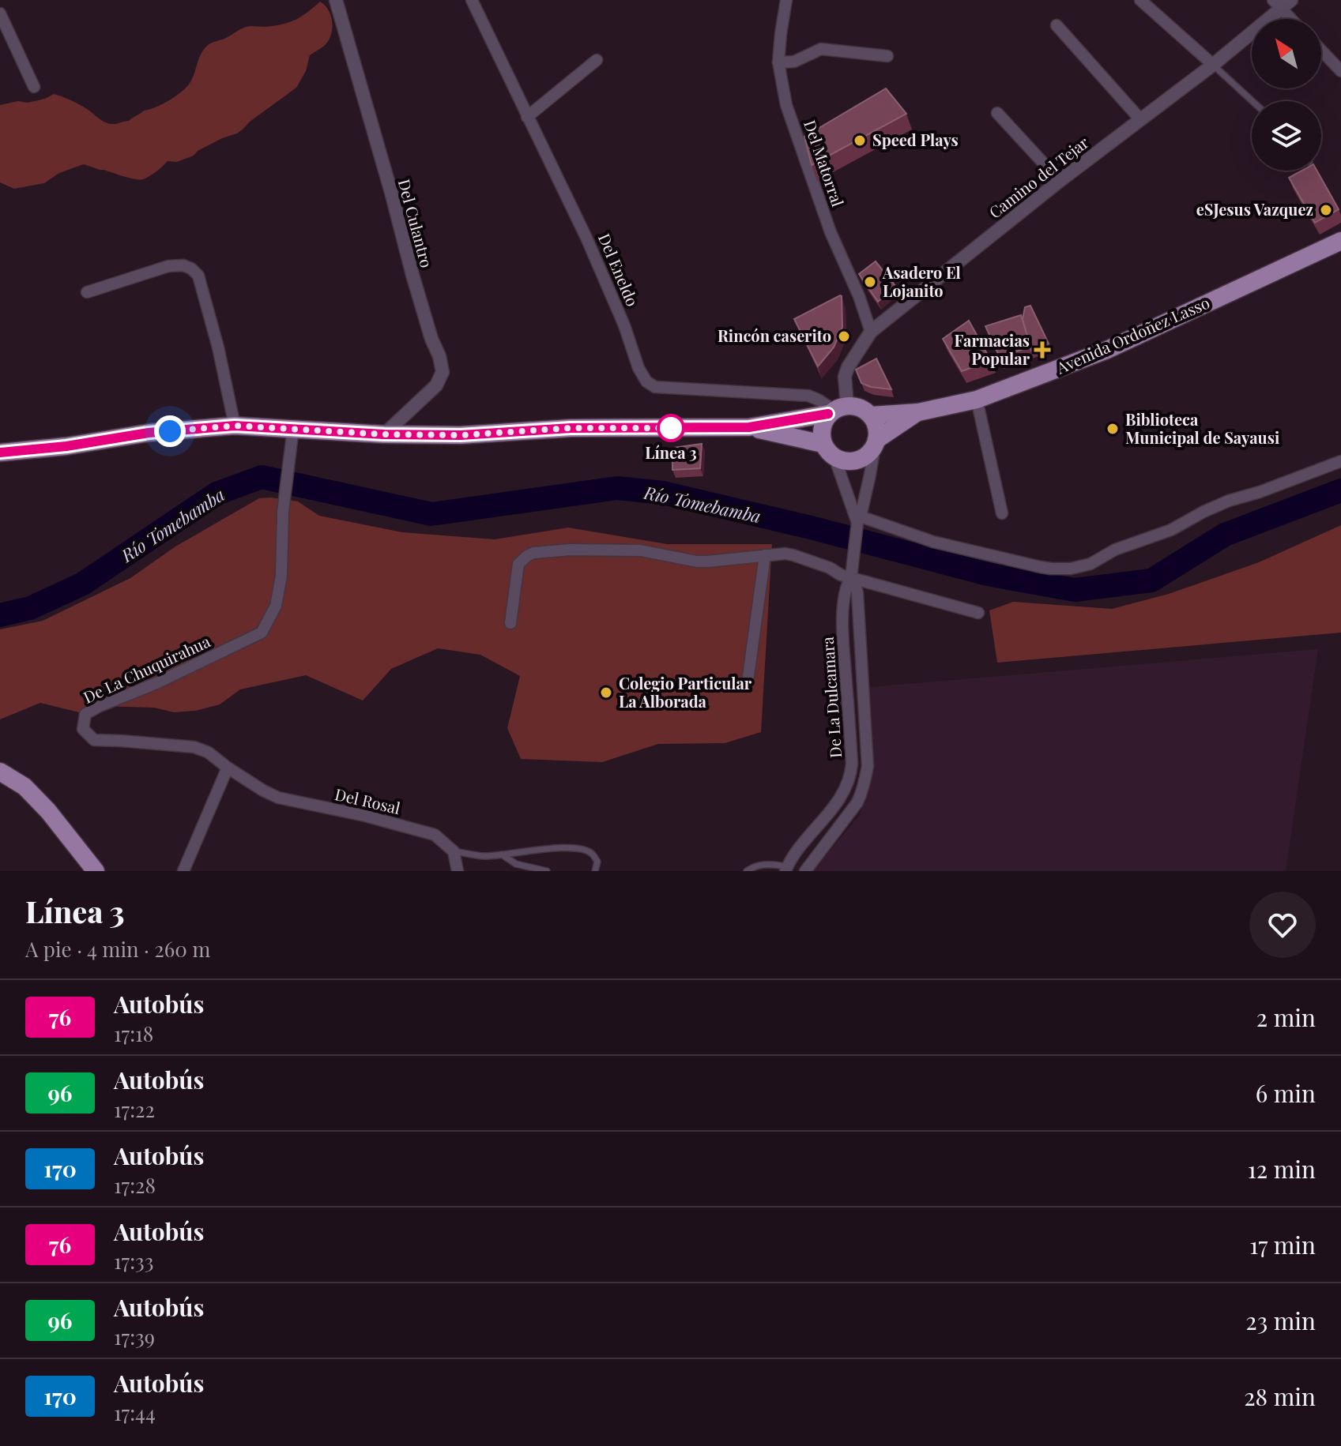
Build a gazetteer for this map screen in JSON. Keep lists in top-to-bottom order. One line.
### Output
{"streets":{"main road":["Avenida Ordoñez Lasso"],"street":["Del Matorral","Camino del Tejar","Del Culantro","Del Eneldo","De La Chuquirahua","De La Dulcamara","Del Rosal"]},"crossings":[["Del Matorral","Camino del Tejar"],["Camino del Tejar","Del Eneldo"],["Camino del Tejar","Avenida Ordoñez Lasso"],["Camino del Tejar","De La Dulcamara"],["Del Eneldo","Avenida Ordoñez Lasso"],["Del Eneldo","De La Dulcamara"],["Avenida Ordoñez Lasso","De La Dulcamara"],["De La Chuquirahua","Del Rosal"]],"water":["Río Tomebamba"],"places":{"other":["Speed Plays","eSJesus Vazquez","Asadero El Lojanito","Rincón caserito","Línea 3","Biblioteca Municipal de Sayausi","Colegio Particular La Alborada"],"health":["Farmacias Popular"]},"lines":["bus line 76"],"north":"top left","page":{"heading":["Línea 3","A pie · 4 min · 260 m"],"list":[{"mark":"76","name":"Autobús","note":"17:18","value":"2 min"},{"mark":"96","name":"Autobús","note":"17:22","value":"6 min"},{"mark":"170","name":"Autobús","note":"17:28","value":"12 min"},{"mark":"76","name":"Autobús","note":"17:33","value":"17 min"},{"mark":"96","name":"Autobús","note":"17:39","value":"23 min"},{"mark":"170","name":"Autobús","note":"17:44","value":"28 min"}]}}
